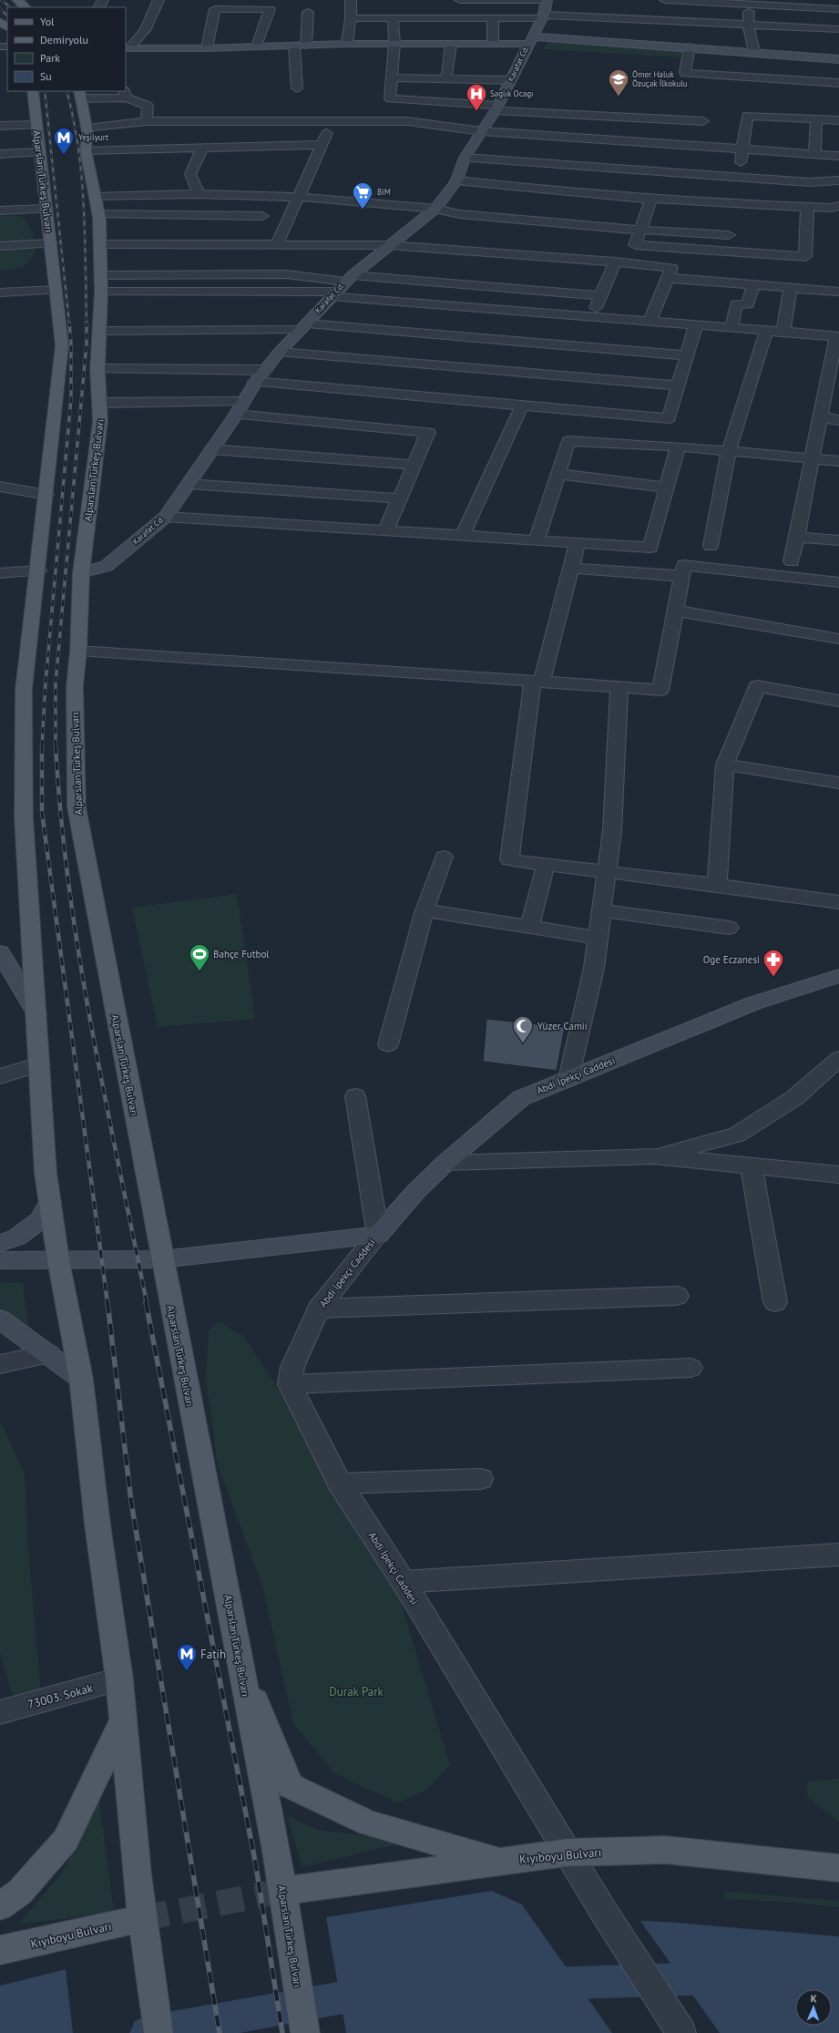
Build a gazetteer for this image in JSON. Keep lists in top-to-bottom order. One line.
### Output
{"streets":{"main road":["Karafat Cd.","Alparslan Türkeş Bulvarı","Abdi İpekçi Caddesi","Kıyıboyu Bulvarı"],"street":["73003. Sokak"]},"crossings":[["Karafat Cd.","Alparslan Türkeş Bulvarı"],["Alparslan Türkeş Bulvarı","73003. Sokak"],["Alparslan Türkeş Bulvarı","Kıyıboyu Bulvarı"],["Abdi İpekçi Caddesi","Kıyıboyu Bulvarı"]],"parks":["Durak Park"],"places":{"school or university":["Ömer Haluk Özuçak İlkokulu"],"hospital":["Saglık Ocagı"],"metro station":["Yeşilyurt","Fatih"],"supermarket":["BiM"],"sports":["Bahçe Futbol"],"pharmacy":["Oge Eczanesi"],"mosque":["Yüzer Camii"]},"legend":["Yol","Demiryolu","Park","Su"],"north":"top"}
